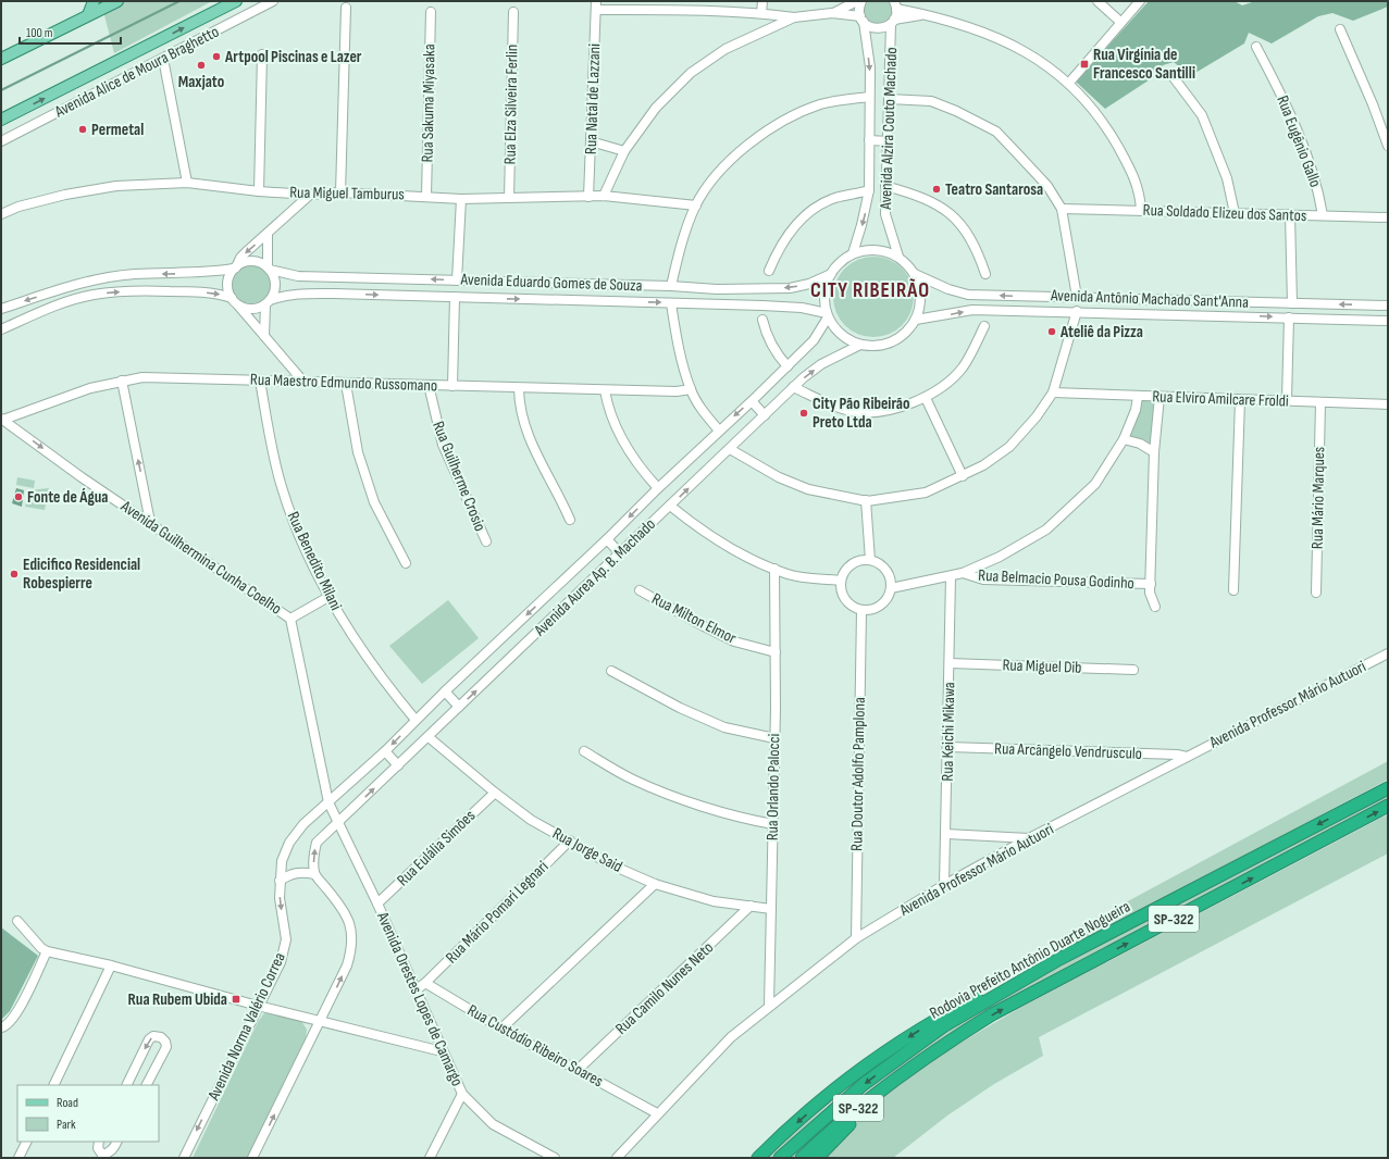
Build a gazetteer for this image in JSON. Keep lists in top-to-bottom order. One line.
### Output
{"streets":{"highway":["SP-322","Rodovia Prefeito Antônio Duarte Nogueira"],"street":["Avenida Alice de Moura Braghetto","Rua Natal de Lazzani","Rua Sakuma Miyasaka","Rua Elza Silveira Ferlin","Avenida Alzira Couto Machado","Rua Eugênio Gallo","Rua Miguel Tamburus","Rua Soldado Elizeu dos Santos","Avenida Eduardo Gomes de Souza","Avenida Antônio Machado Sant'Anna","Rua Maestro Edmundo Russomano","Rua Elviro Amilcare Froldi","Rua Guilherme Crosio","Rua Mário Marques","Avenida Guilhermina Cunha Coelho","Rua Benedito Milani","Avenida Aurea Ap. B. Machado","Rua Belmacio Pousa Godinho","Rua Milton Elmor","Rua Miguel Dib","Avenida Professor Mário Autuori","Rua Keichi Mikawa","Rua Arcângelo Vendrusculo","Rua Doutor Adolfo Pamplona","Rua Orlando Palocci","Rua Eulália Simões","Rua Jorge Said","Rua Mário Pomari Legnari","Rua Camilo Nunes Neto","Avenida Orestes Lopes de Camargo","Avenida Norma Valério Correa","Rua Custódio Ribeiro Soares"]},"crossings":[["Rua Natal de Lazzani","Rua Miguel Tamburus"],["Rua Sakuma Miyasaka","Rua Miguel Tamburus"],["Rua Elza Silveira Ferlin","Rua Miguel Tamburus"],["Avenida Alzira Couto Machado","Avenida Eduardo Gomes de Souza"],["Avenida Alzira Couto Machado","Avenida Antônio Machado Sant'Anna"],["Avenida Alzira Couto Machado","Avenida Aurea Ap. B. Machado"],["Rua Eugênio Gallo","Rua Soldado Elizeu dos Santos"],["Avenida Eduardo Gomes de Souza","Avenida Antônio Machado Sant'Anna"],["Avenida Eduardo Gomes de Souza","Avenida Aurea Ap. B. Machado"],["Avenida Antônio Machado Sant'Anna","Avenida Aurea Ap. B. Machado"],["Rua Maestro Edmundo Russomano","Rua Guilherme Crosio"],["Rua Maestro Edmundo Russomano","Avenida Guilhermina Cunha Coelho"],["Rua Maestro Edmundo Russomano","Rua Benedito Milani"],["Rua Elviro Amilcare Froldi","Rua Mário Marques"],["Avenida Guilhermina Cunha Coelho","Avenida Aurea Ap. B. Machado"],["Avenida Guilhermina Cunha Coelho","Avenida Orestes Lopes de Camargo"],["Avenida Guilhermina Cunha Coelho","Avenida Norma Valério Correa"],["Rua Benedito Milani","Avenida Aurea Ap. B. Machado"],["Avenida Aurea Ap. B. Machado","Rua Jorge Said"],["Avenida Aurea Ap. B. Machado","Avenida Orestes Lopes de Camargo"],["Avenida Aurea Ap. B. Machado","Avenida Norma Valério Correa"],["Rua Milton Elmor","Rua Orlando Palocci"],["Rua Miguel Dib","Rua Keichi Mikawa"],["Avenida Professor Mário Autuori","Rua Keichi Mikawa"],["Avenida Professor Mário Autuori","Rua Arcângelo Vendrusculo"],["Avenida Professor Mário Autuori","Rua Doutor Adolfo Pamplona"],["Avenida Professor Mário Autuori","Rua Orlando Palocci"],["Avenida Professor Mário Autuori","Rua Custódio Ribeiro Soares"],["Rua Keichi Mikawa","Rua Arcângelo Vendrusculo"],["Rua Orlando Palocci","Rua Jorge Said"],["Rua Eulália Simões","Rua Jorge Said"],["Rua Eulália Simões","Avenida Orestes Lopes de Camargo"],["Rua Jorge Said","Rua Mário Pomari Legnari"],["Rua Jorge Said","Rua Camilo Nunes Neto"],["Rua Mário Pomari Legnari","Rua Custódio Ribeiro Soares"],["Rua Camilo Nunes Neto","Rua Custódio Ribeiro Soares"],["Avenida Orestes Lopes de Camargo","Avenida Norma Valério Correa"]],"districts":["CITY RIBEIRÃO"],"places":{"other":["Artpool Piscinas e Lazer","Maxjato","Permetal","Teatro Santarosa","Ateliê da Pizza","City Pão Ribeirão Preto Ltda","Fonte de Água","Edicifico Residencial Robespierre"],"transit":["Rua Virgínia de Francesco Santilli","Rua Rubem Ubida"]},"legend":["Road","Park"],"scale_bar":"100 m"}
